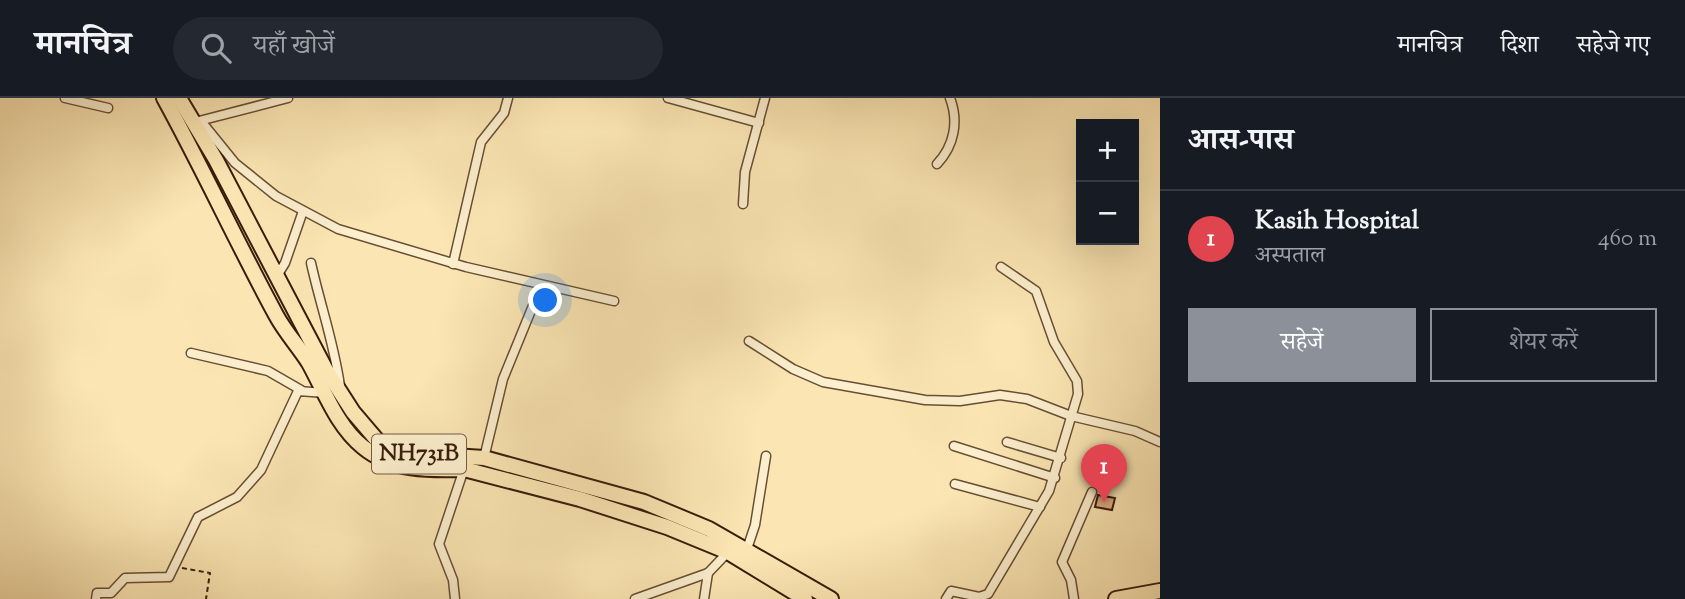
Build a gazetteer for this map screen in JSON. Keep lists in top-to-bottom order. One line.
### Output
{"streets":{"highway":["NH731B"]},"page":{"header":"मानचित्र","search":"यहाँ खोजें","nav":["मानचित्र","दिशा","सहेजे गए"],"heading":"आस-पास","map_buttons":["+","−"],"list":[{"mark":"1","name":"Kasih Hospital","note":"अस्पताल","value":"460 m"}],"buttons":["सहेजें","शेयर करें"],"pins":"1"}}
